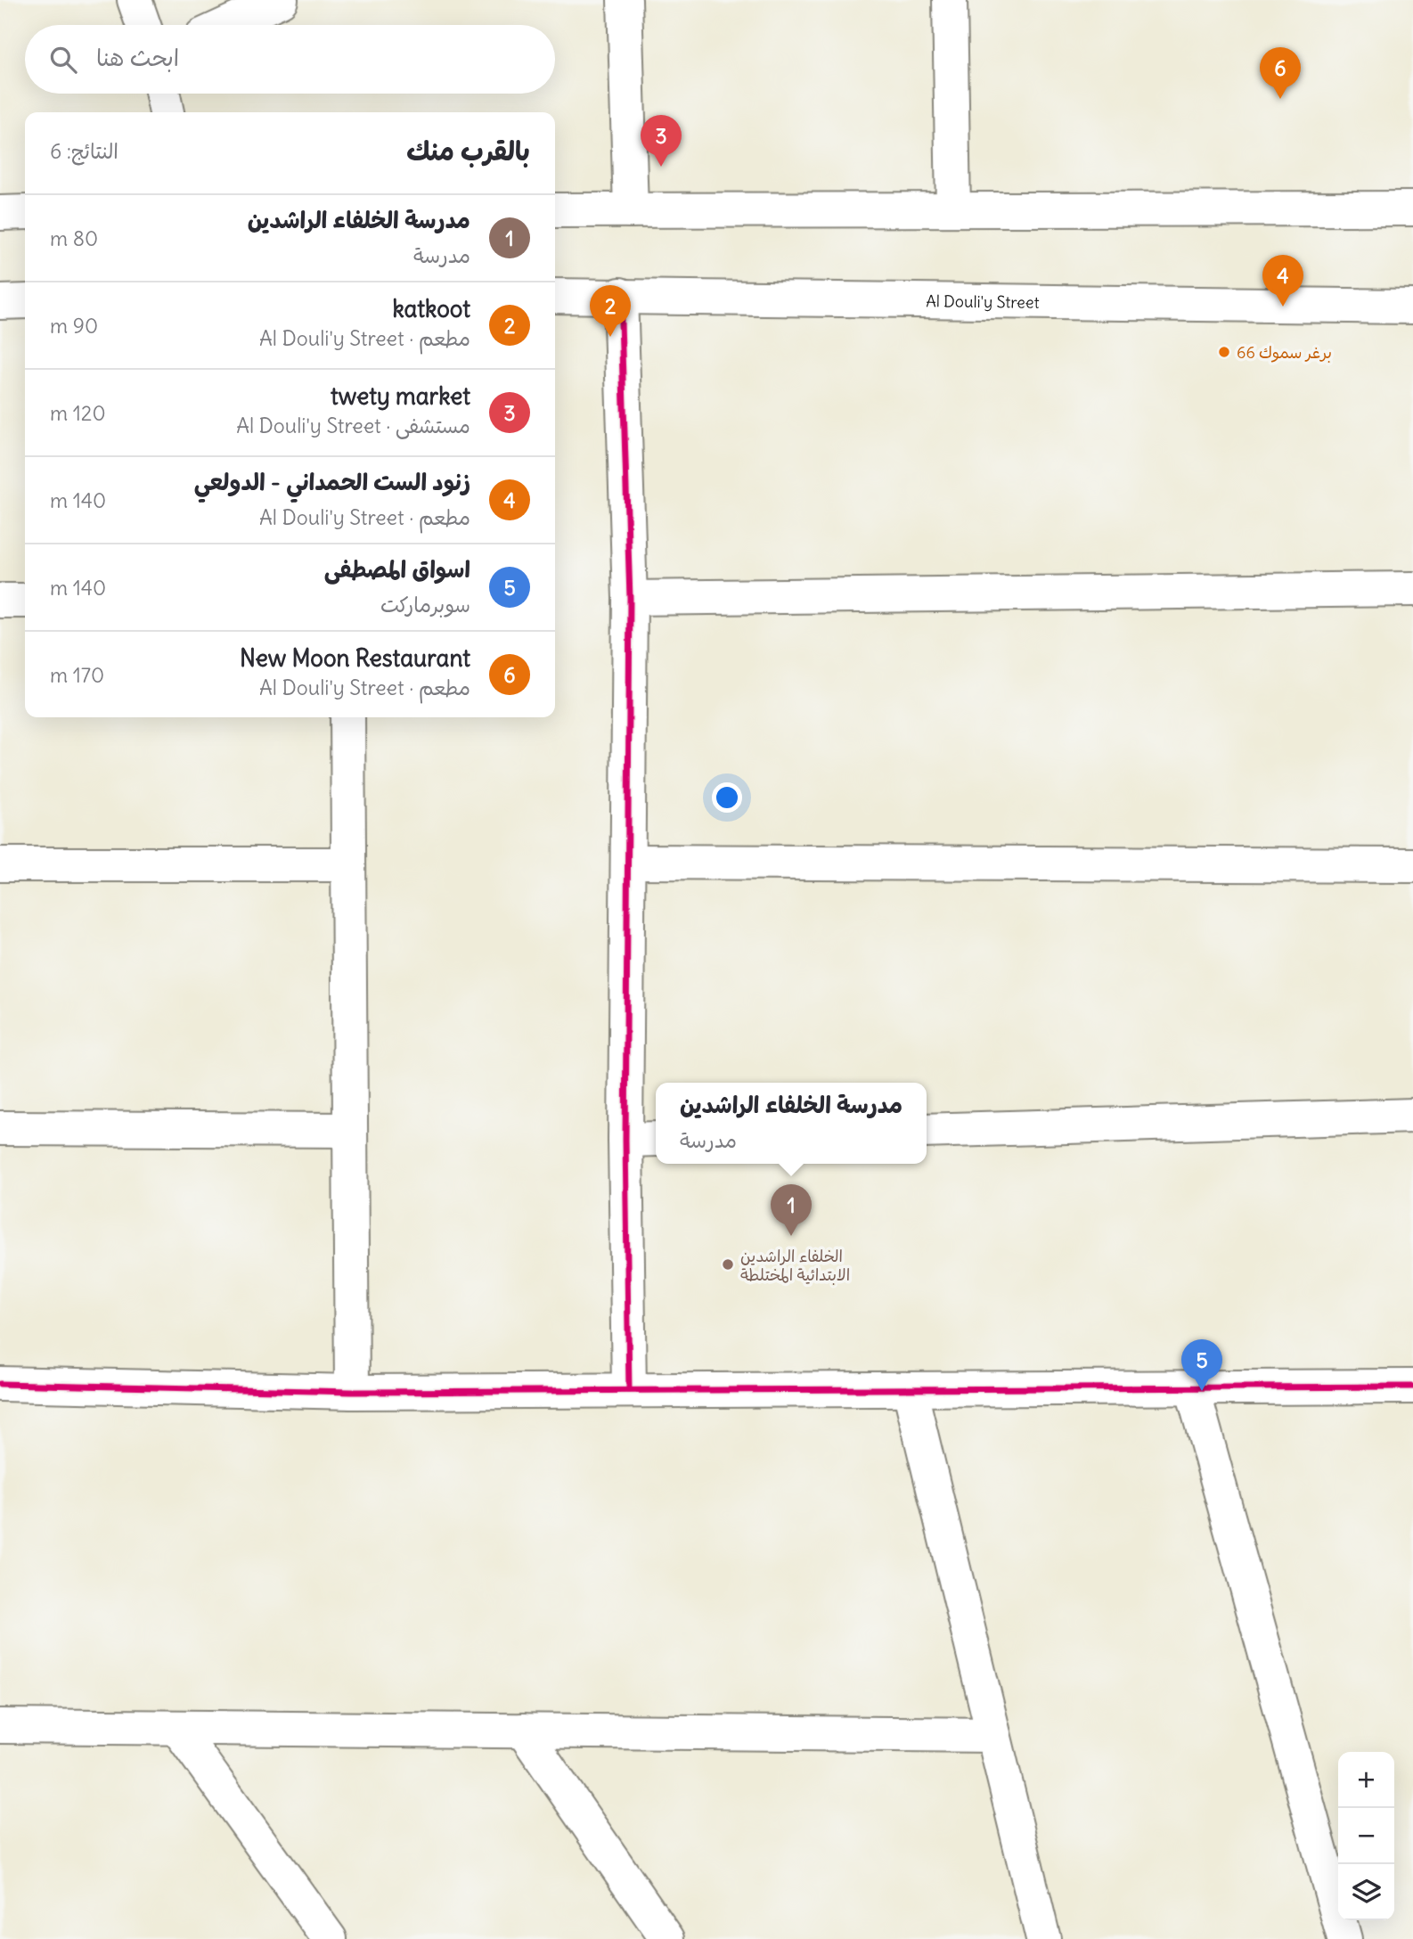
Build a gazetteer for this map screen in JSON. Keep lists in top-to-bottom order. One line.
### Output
{"streets":{"street":["Al Douli'y Street"]},"places":["برغر سموك 66","الخلفاء الراشدين الابتدائية المختلطة"],"page":{"search":"ابحث هنا","pins":["6","3","4","2","1","5"],"heading":["بالقرب منك","النتائج: 6"],"list":[{"mark":"1","name":"مدرسة الخلفاء الراشدين","note":"مدرسة","value":"80 m"},{"mark":"2","name":"katkoot","note":"مطعم · Al Douli'y Street","value":"90 m"},{"mark":"3","name":"twety market","note":"مستشفى · Al Douli'y Street","value":"120 m"},{"mark":"4","name":"زنود الست الحمداني - الدولعي","note":"مطعم · Al Douli'y Street","value":"140 m"},{"mark":"5","name":"اسواق المصطفى","note":"سوبرماركت","value":"140 m"},{"mark":"6","name":"New Moon Restaurant","note":"مطعم · Al Douli'y Street","value":"170 m"}],"popup":["مدرسة الخلفاء الراشدين","مدرسة"],"map_buttons":["+","−"]}}
